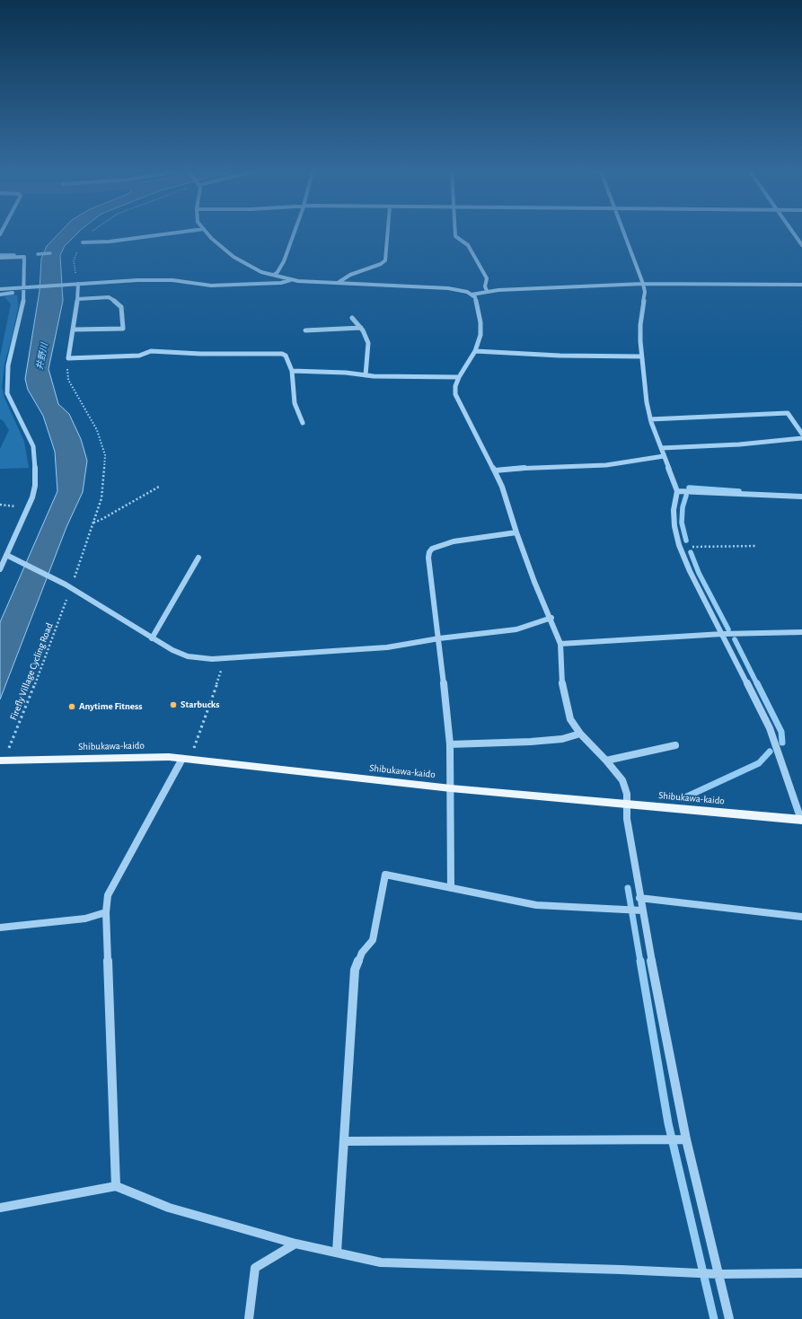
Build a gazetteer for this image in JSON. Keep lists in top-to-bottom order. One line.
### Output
{"streets":{"main road":["Shibukawa-kaido"],"path":["Firefly Village Cycling Road"]},"water":["井野川"],"places":["Starbucks","Anytime Fitness"]}
